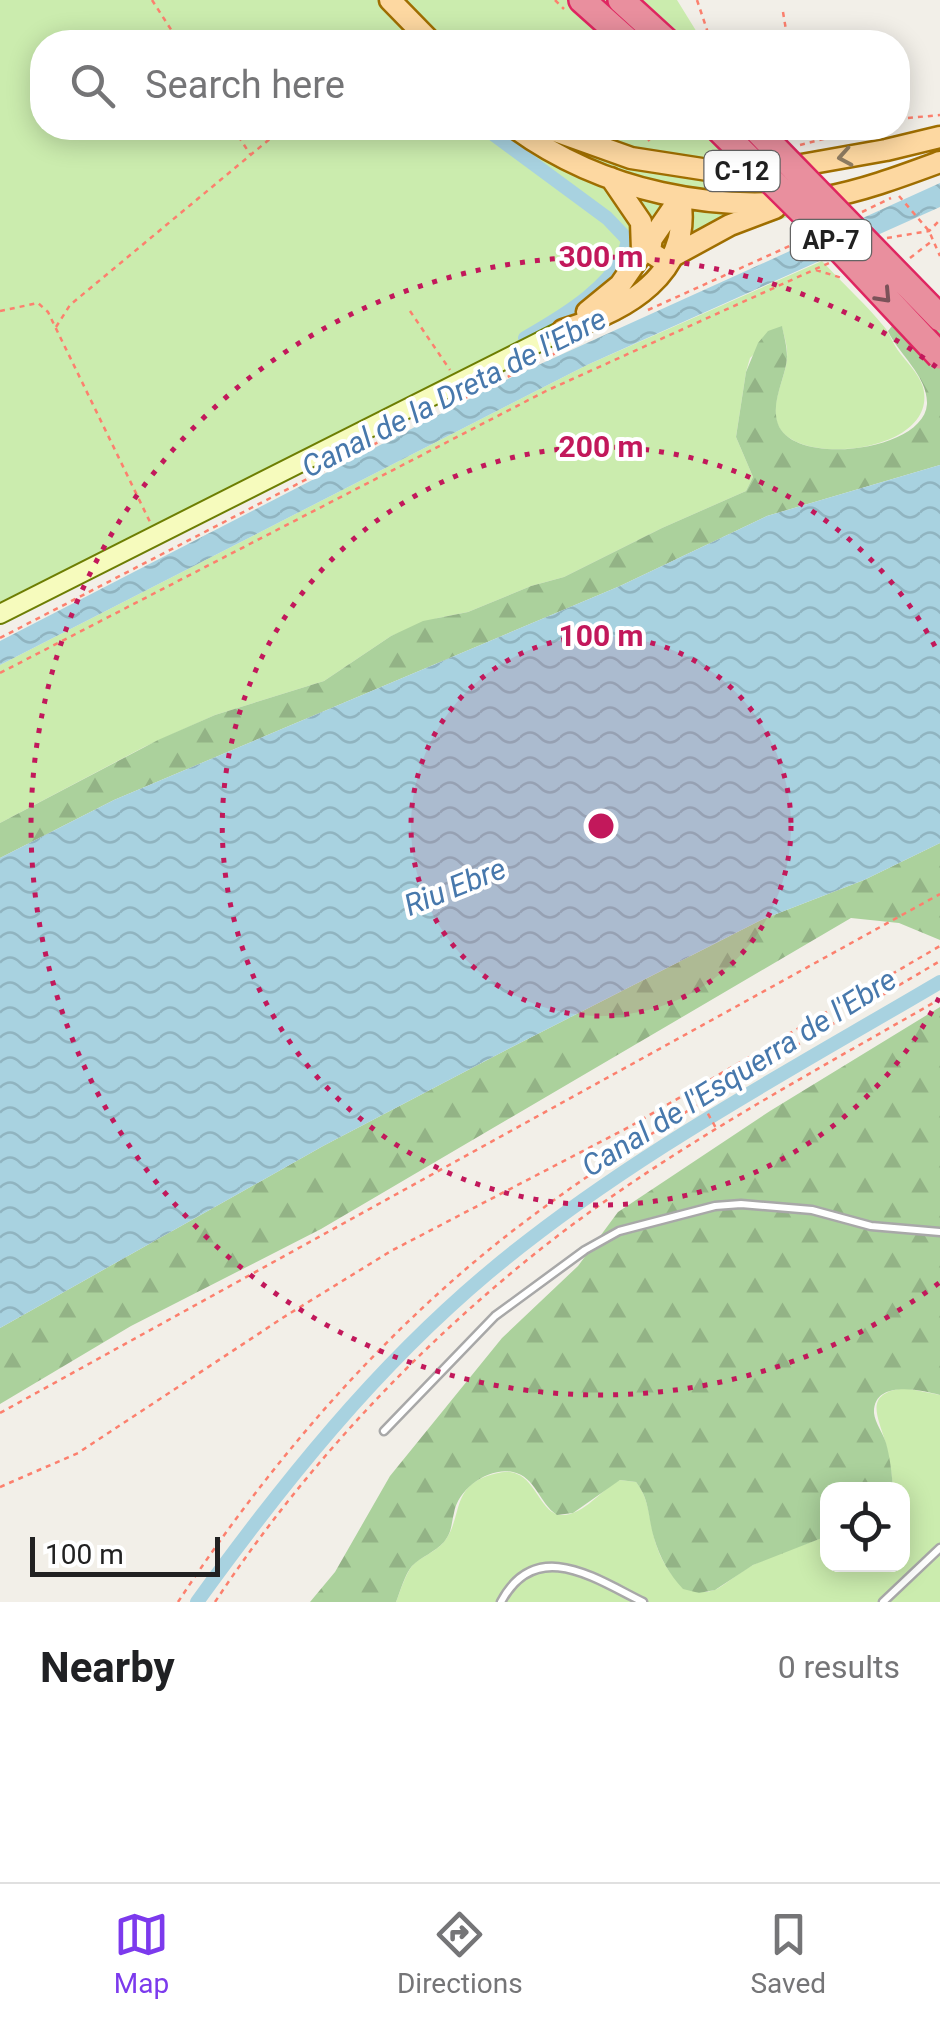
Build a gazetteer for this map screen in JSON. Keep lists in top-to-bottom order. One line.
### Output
{"streets":{"highway":["AP-7"],"main road":["C-12"]},"water":["Canal de la Dreta de l'Ebre","Riu Ebre","Canal de l'Esquerra de l'Ebre"],"scale_bar":"100 m","page":{"search":"Search here","scale":"100 m","heading":["Nearby","0 results"],"nav":["Map","Directions","Saved"]},"rings":["300 m","200 m","100 m"]}
